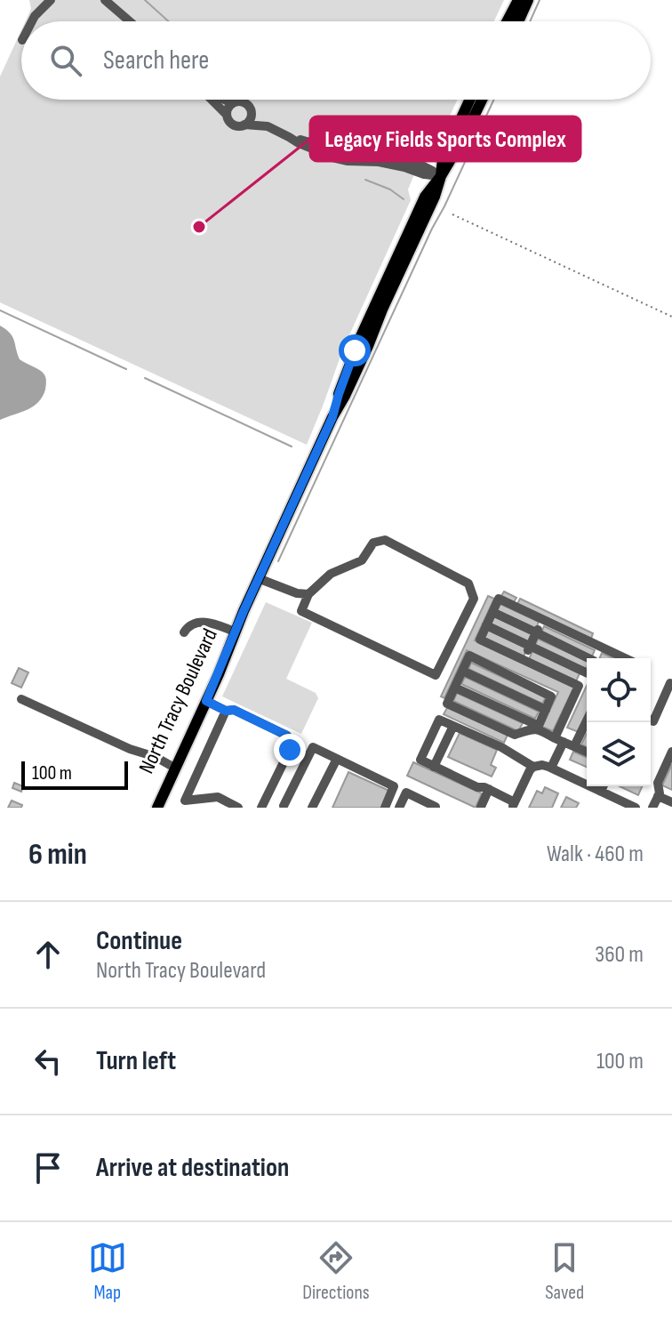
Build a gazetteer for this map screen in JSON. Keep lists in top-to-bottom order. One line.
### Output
{"streets":{"main road":["North Tracy Boulevard"]},"places":["Legacy Fields Sports Complex"],"scale_bar":"100 m","page":{"search":"Search here","scale":"100 m","heading":["6 min","Walk · 460 m"],"list":[["Continue","North Tracy Boulevard","360 m"],["Turn left","100 m"],"Arrive at destination"],"nav":["Map","Directions","Saved"]}}
